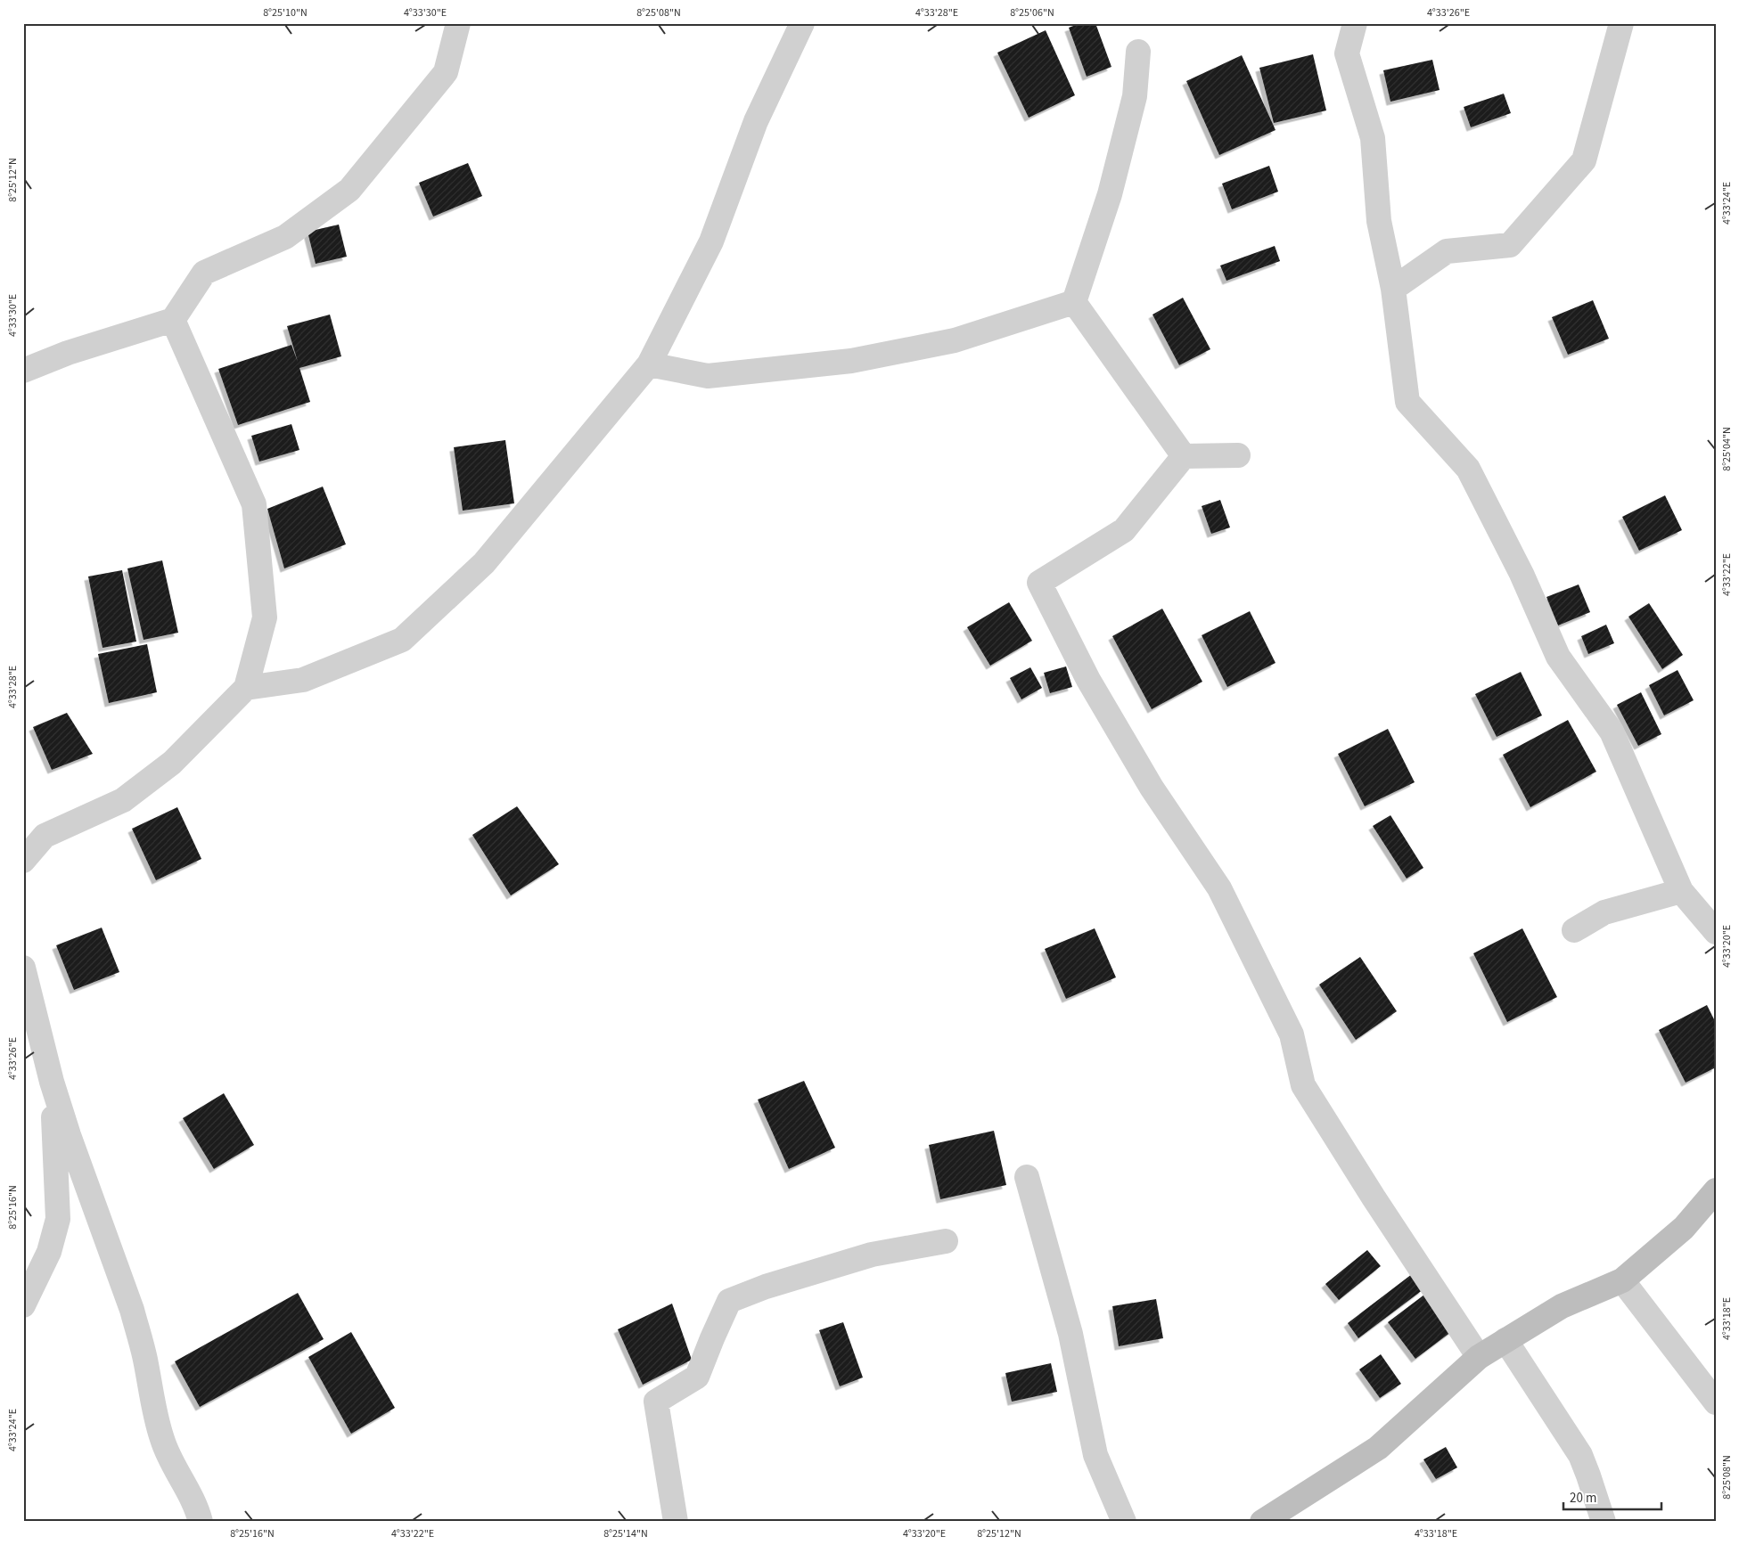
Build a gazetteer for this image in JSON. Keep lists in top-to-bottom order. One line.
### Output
{"scale_bar":"20 m","coordinates":["8°25'10\"N","4°33'30\"E","8°25'08\"N","4°33'28\"E","8°25'06\"N","4°33'26\"E","8°25'12\"N","4°33'24\"E","8°25'04\"N","4°33'22\"E","4°33'20\"E","8°25'16\"N","4°33'18\"E","8°25'14\"N"]}
